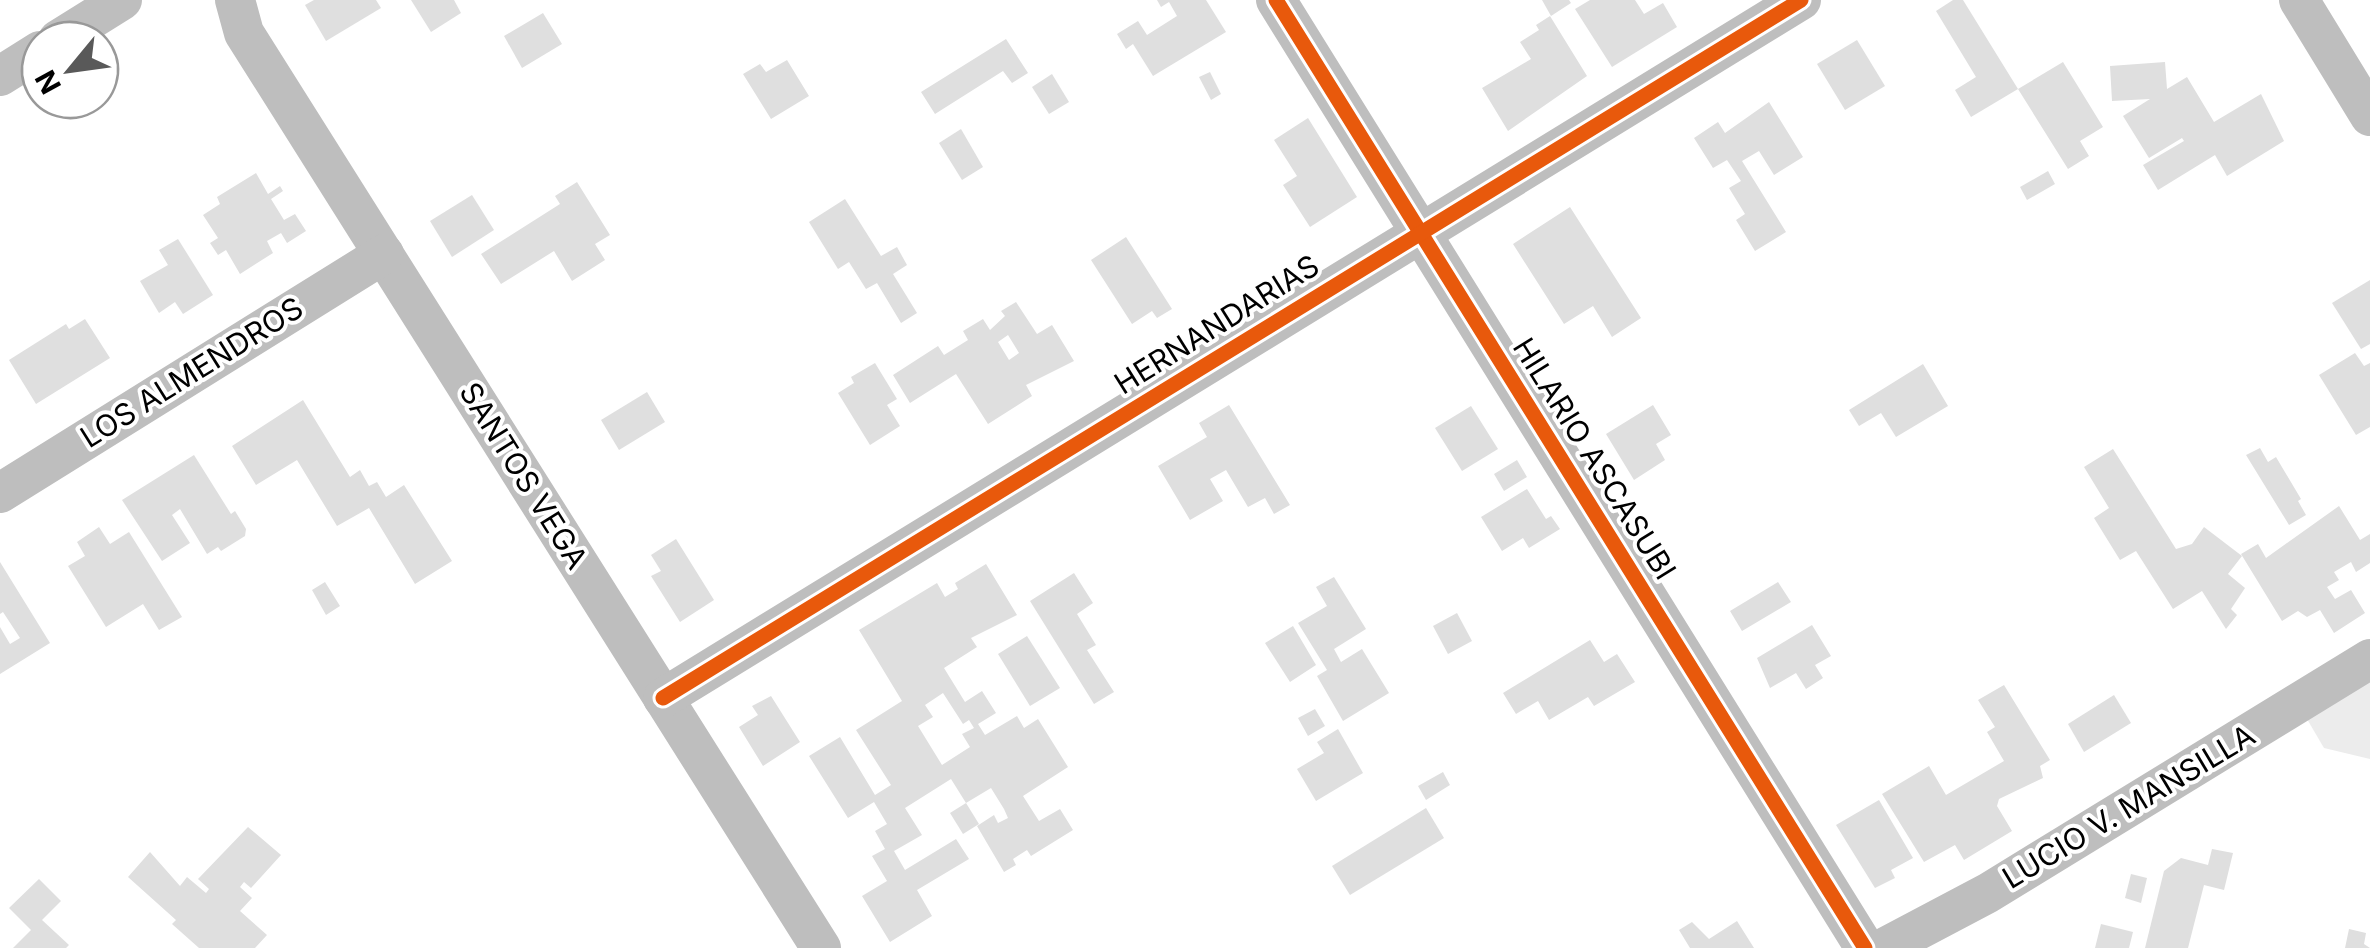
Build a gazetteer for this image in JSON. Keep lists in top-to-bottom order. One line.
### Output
{"streets":{"street":["HERNANDARIAS","LOS ALMENDROS","HILARIO ASCASUBI","SANTOS VEGA","LUCIO V. MANSILLA"]},"crossings":[["HERNANDARIAS","HILARIO ASCASUBI"],["HERNANDARIAS","SANTOS VEGA"],["LOS ALMENDROS","SANTOS VEGA"]],"north":"bottom left"}
